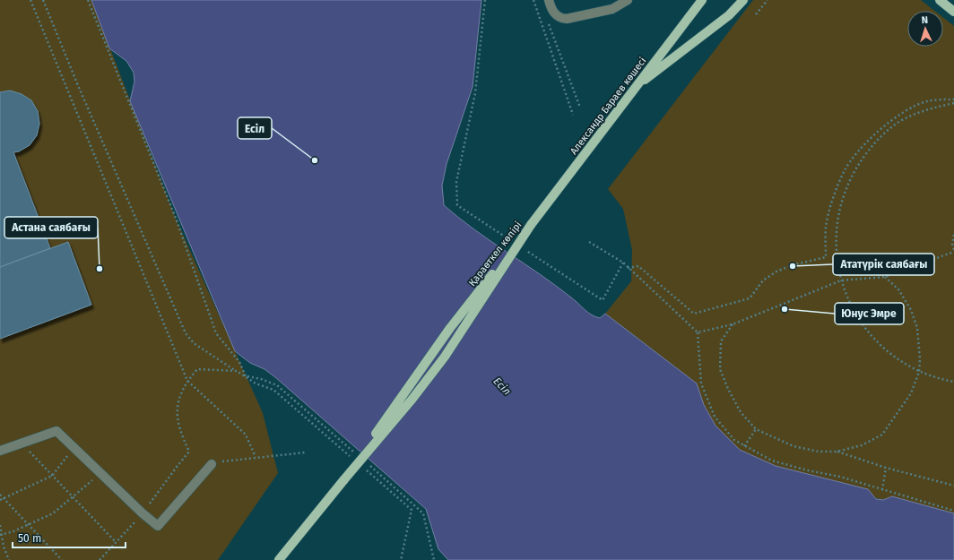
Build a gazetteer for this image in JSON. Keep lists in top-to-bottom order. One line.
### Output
{"streets":{"main road":["Александр Бараев көшесі","Қараөткел көпірі"]},"crossings":[["Александр Бараев көшесі","Қараөткел көпірі"]],"water":["Есіл"],"places":["Есіл","Ататүрік саябағы","Астана саябағы","Юнус Эмре"],"scale_bar":"50 m","north":"top"}
